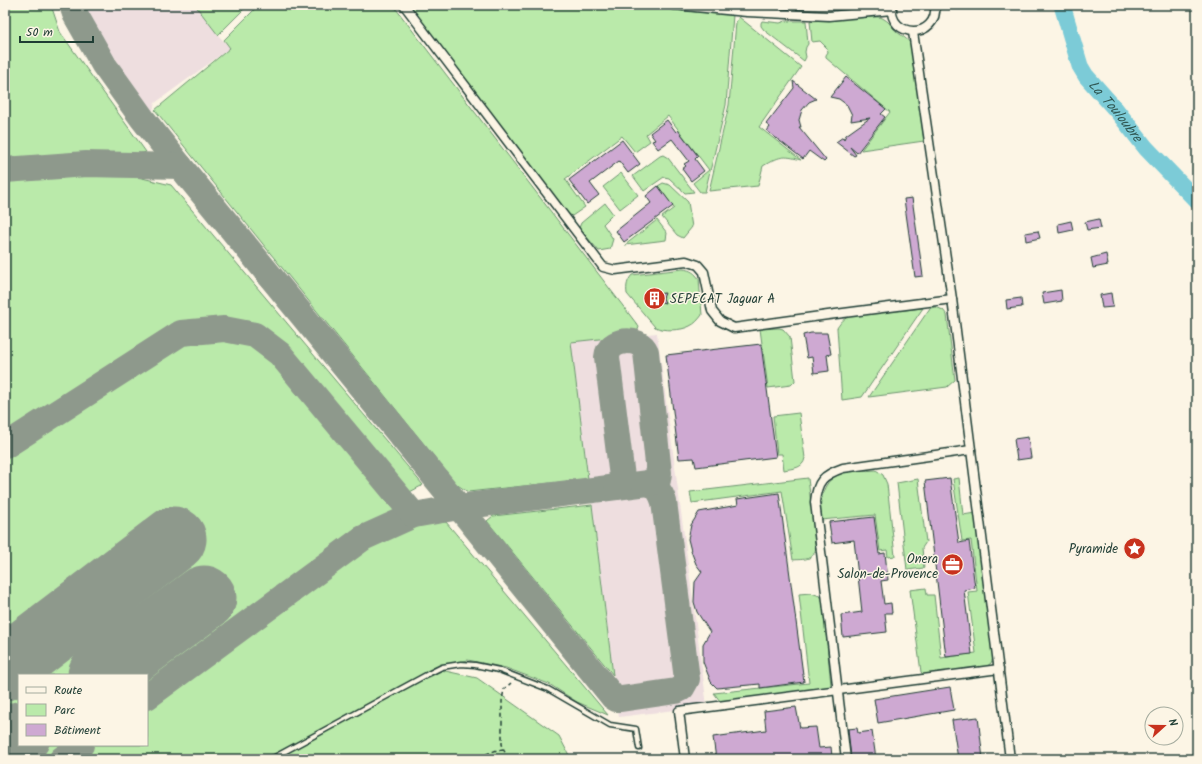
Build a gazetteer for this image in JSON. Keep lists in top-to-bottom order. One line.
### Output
{"water":["La Touloubre"],"places":{"building":["SEPECAT Jaguar A"],"place":["Pyramide"],"office":["Onera Salon-de-Provence"]},"legend":["Route","Parc","Bâtiment"],"scale_bar":"50 m","north":"right"}
